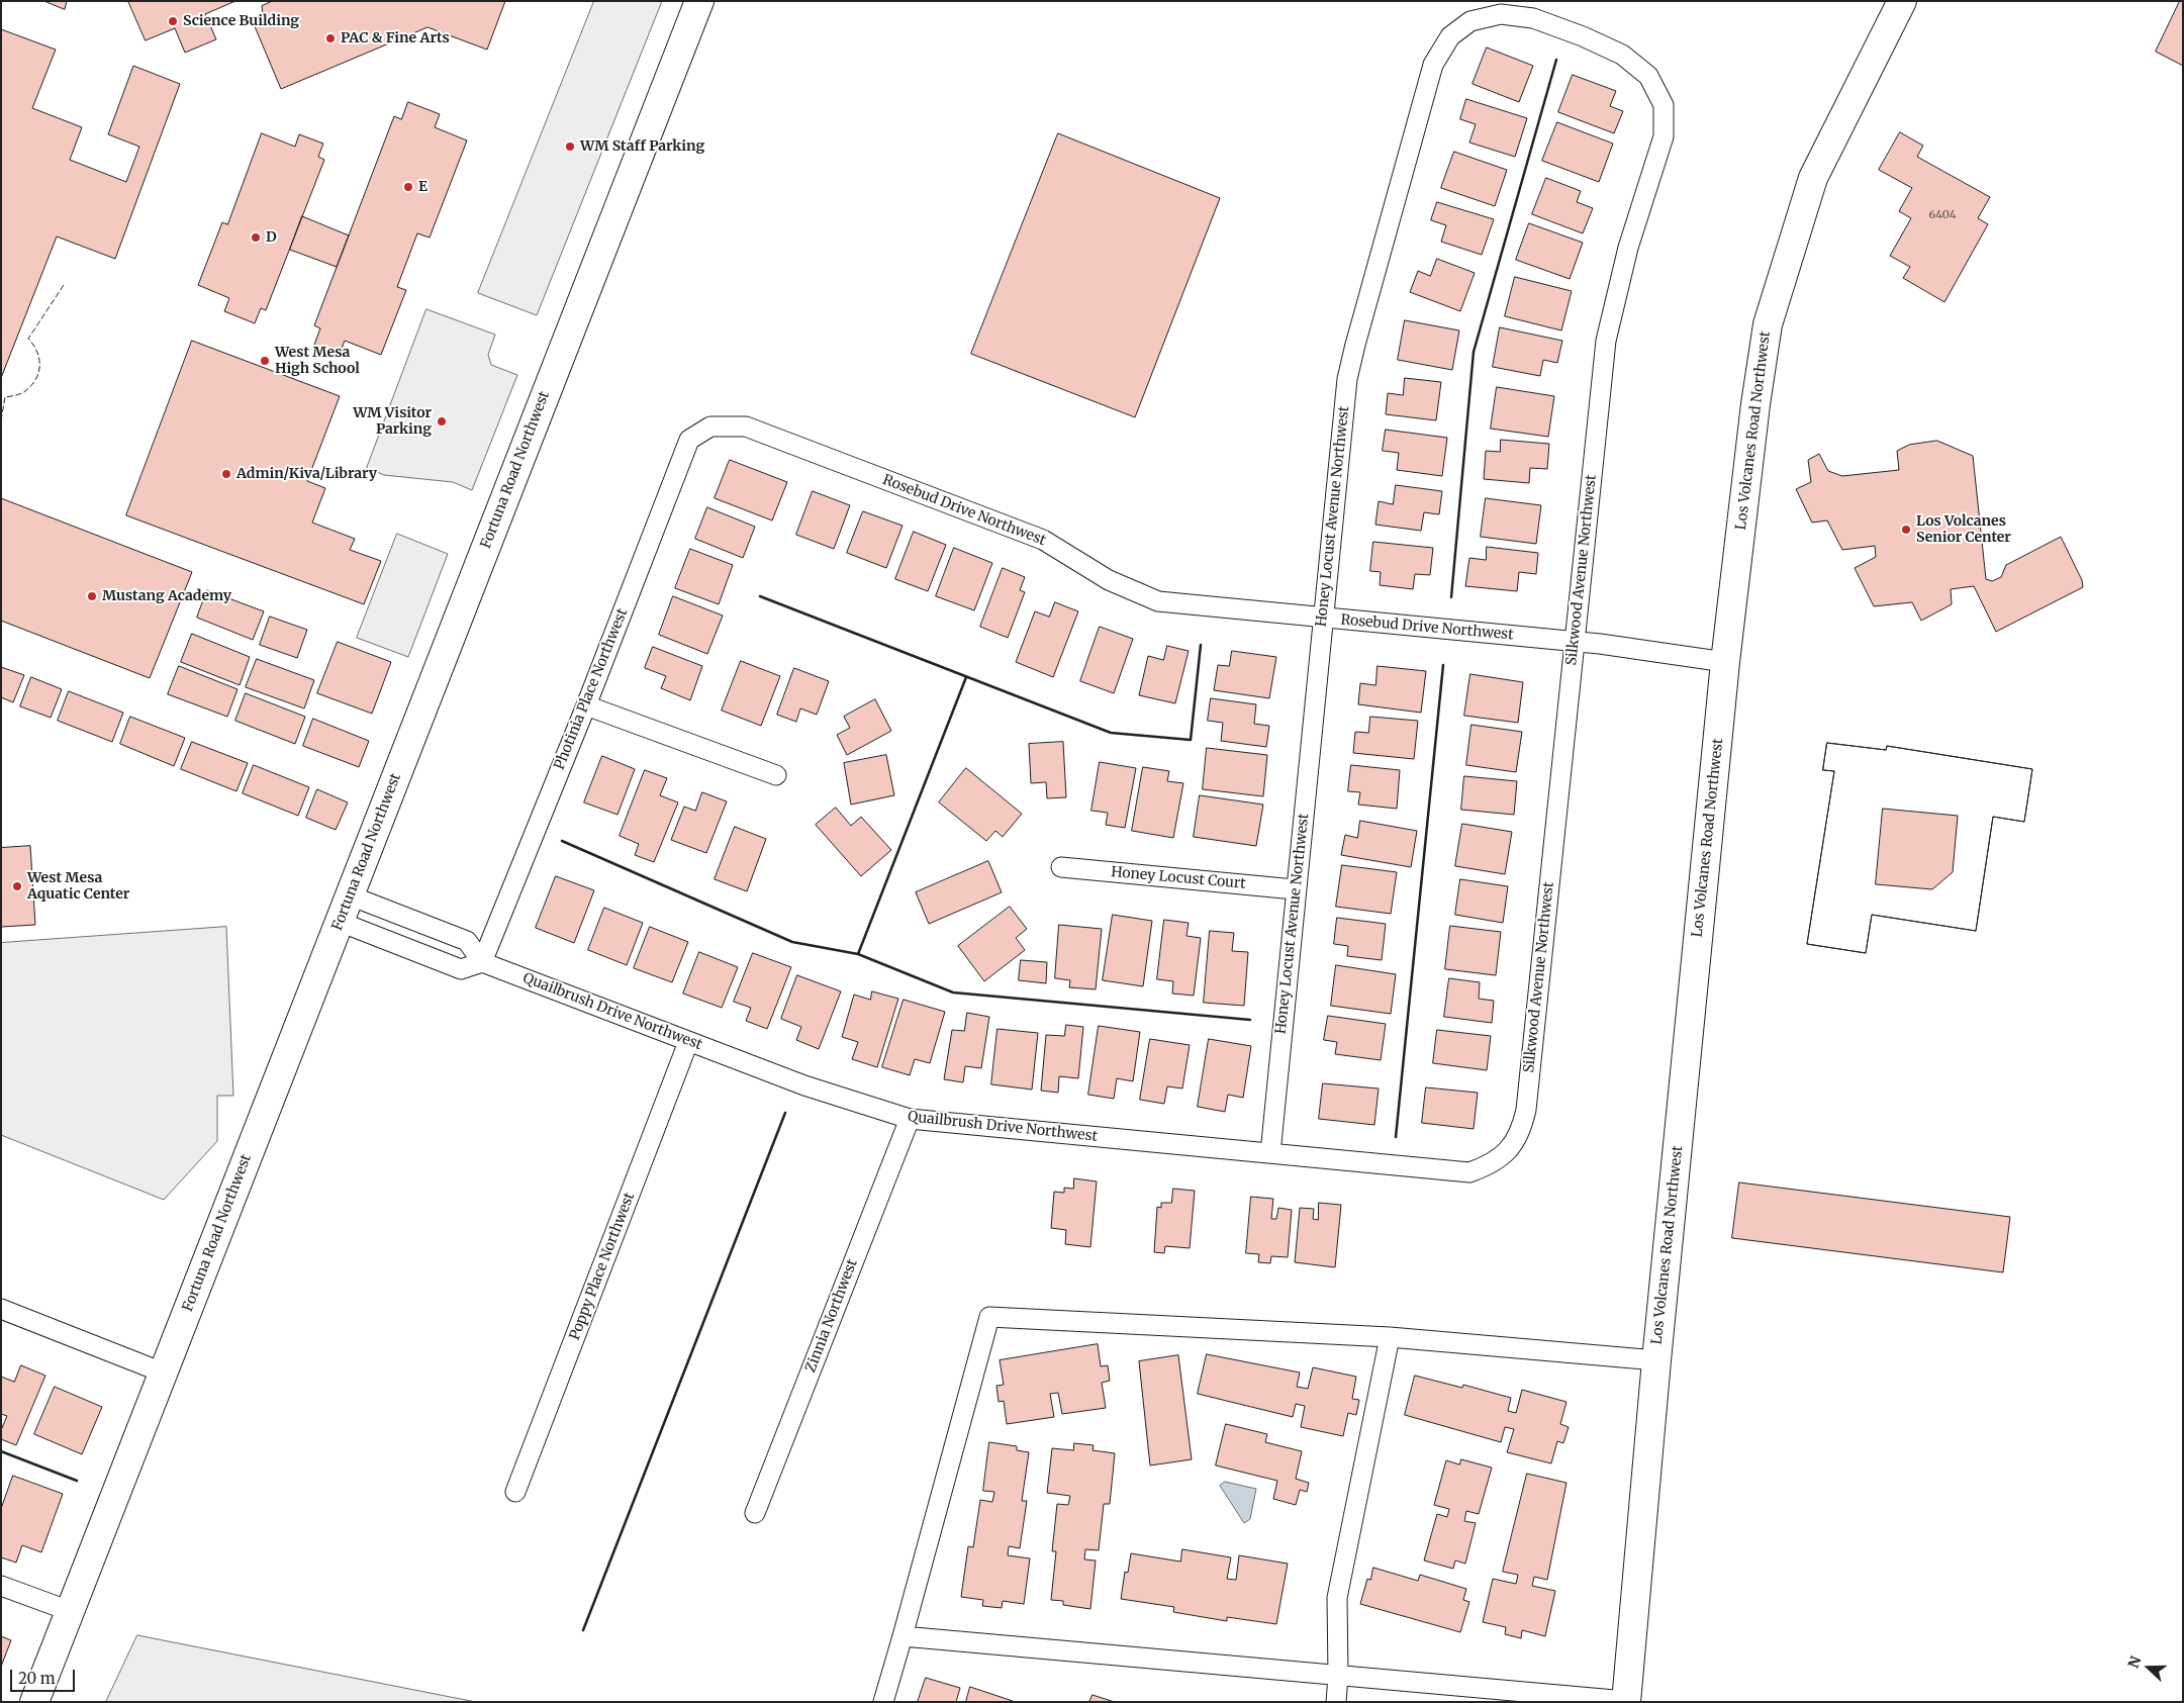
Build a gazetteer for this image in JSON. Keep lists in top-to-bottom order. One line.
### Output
{"streets":{"street":["Los Volcanes Road Northwest","Fortuna Road Northwest","Rosebud Drive Northwest","Honey Locust Avenue Northwest","Silkwood Avenue Northwest","Photinia Place Northwest","Honey Locust Court","Quailbrush Drive Northwest","Poppy Place Northwest","Zinnia Northwest"]},"crossings":[["Los Volcanes Road Northwest","Rosebud Drive Northwest"],["Rosebud Drive Northwest","Honey Locust Avenue Northwest"],["Rosebud Drive Northwest","Silkwood Avenue Northwest"],["Rosebud Drive Northwest","Photinia Place Northwest"],["Honey Locust Avenue Northwest","Silkwood Avenue Northwest"],["Honey Locust Avenue Northwest","Honey Locust Court"],["Honey Locust Avenue Northwest","Quailbrush Drive Northwest"],["Silkwood Avenue Northwest","Quailbrush Drive Northwest"],["Photinia Place Northwest","Quailbrush Drive Northwest"],["Quailbrush Drive Northwest","Poppy Place Northwest"],["Quailbrush Drive Northwest","Zinnia Northwest"]],"places":["Science Building","PAC & Fine Arts","WM Staff Parking","E","D","West Mesa High School","WM Visitor Parking","Admin/Kiva/Library","Los Volcanes Senior Center","Mustang Academy","West Mesa Aquatic Center"],"house_numbers":["6404"],"scale_bar":"20 m","north":"left"}
